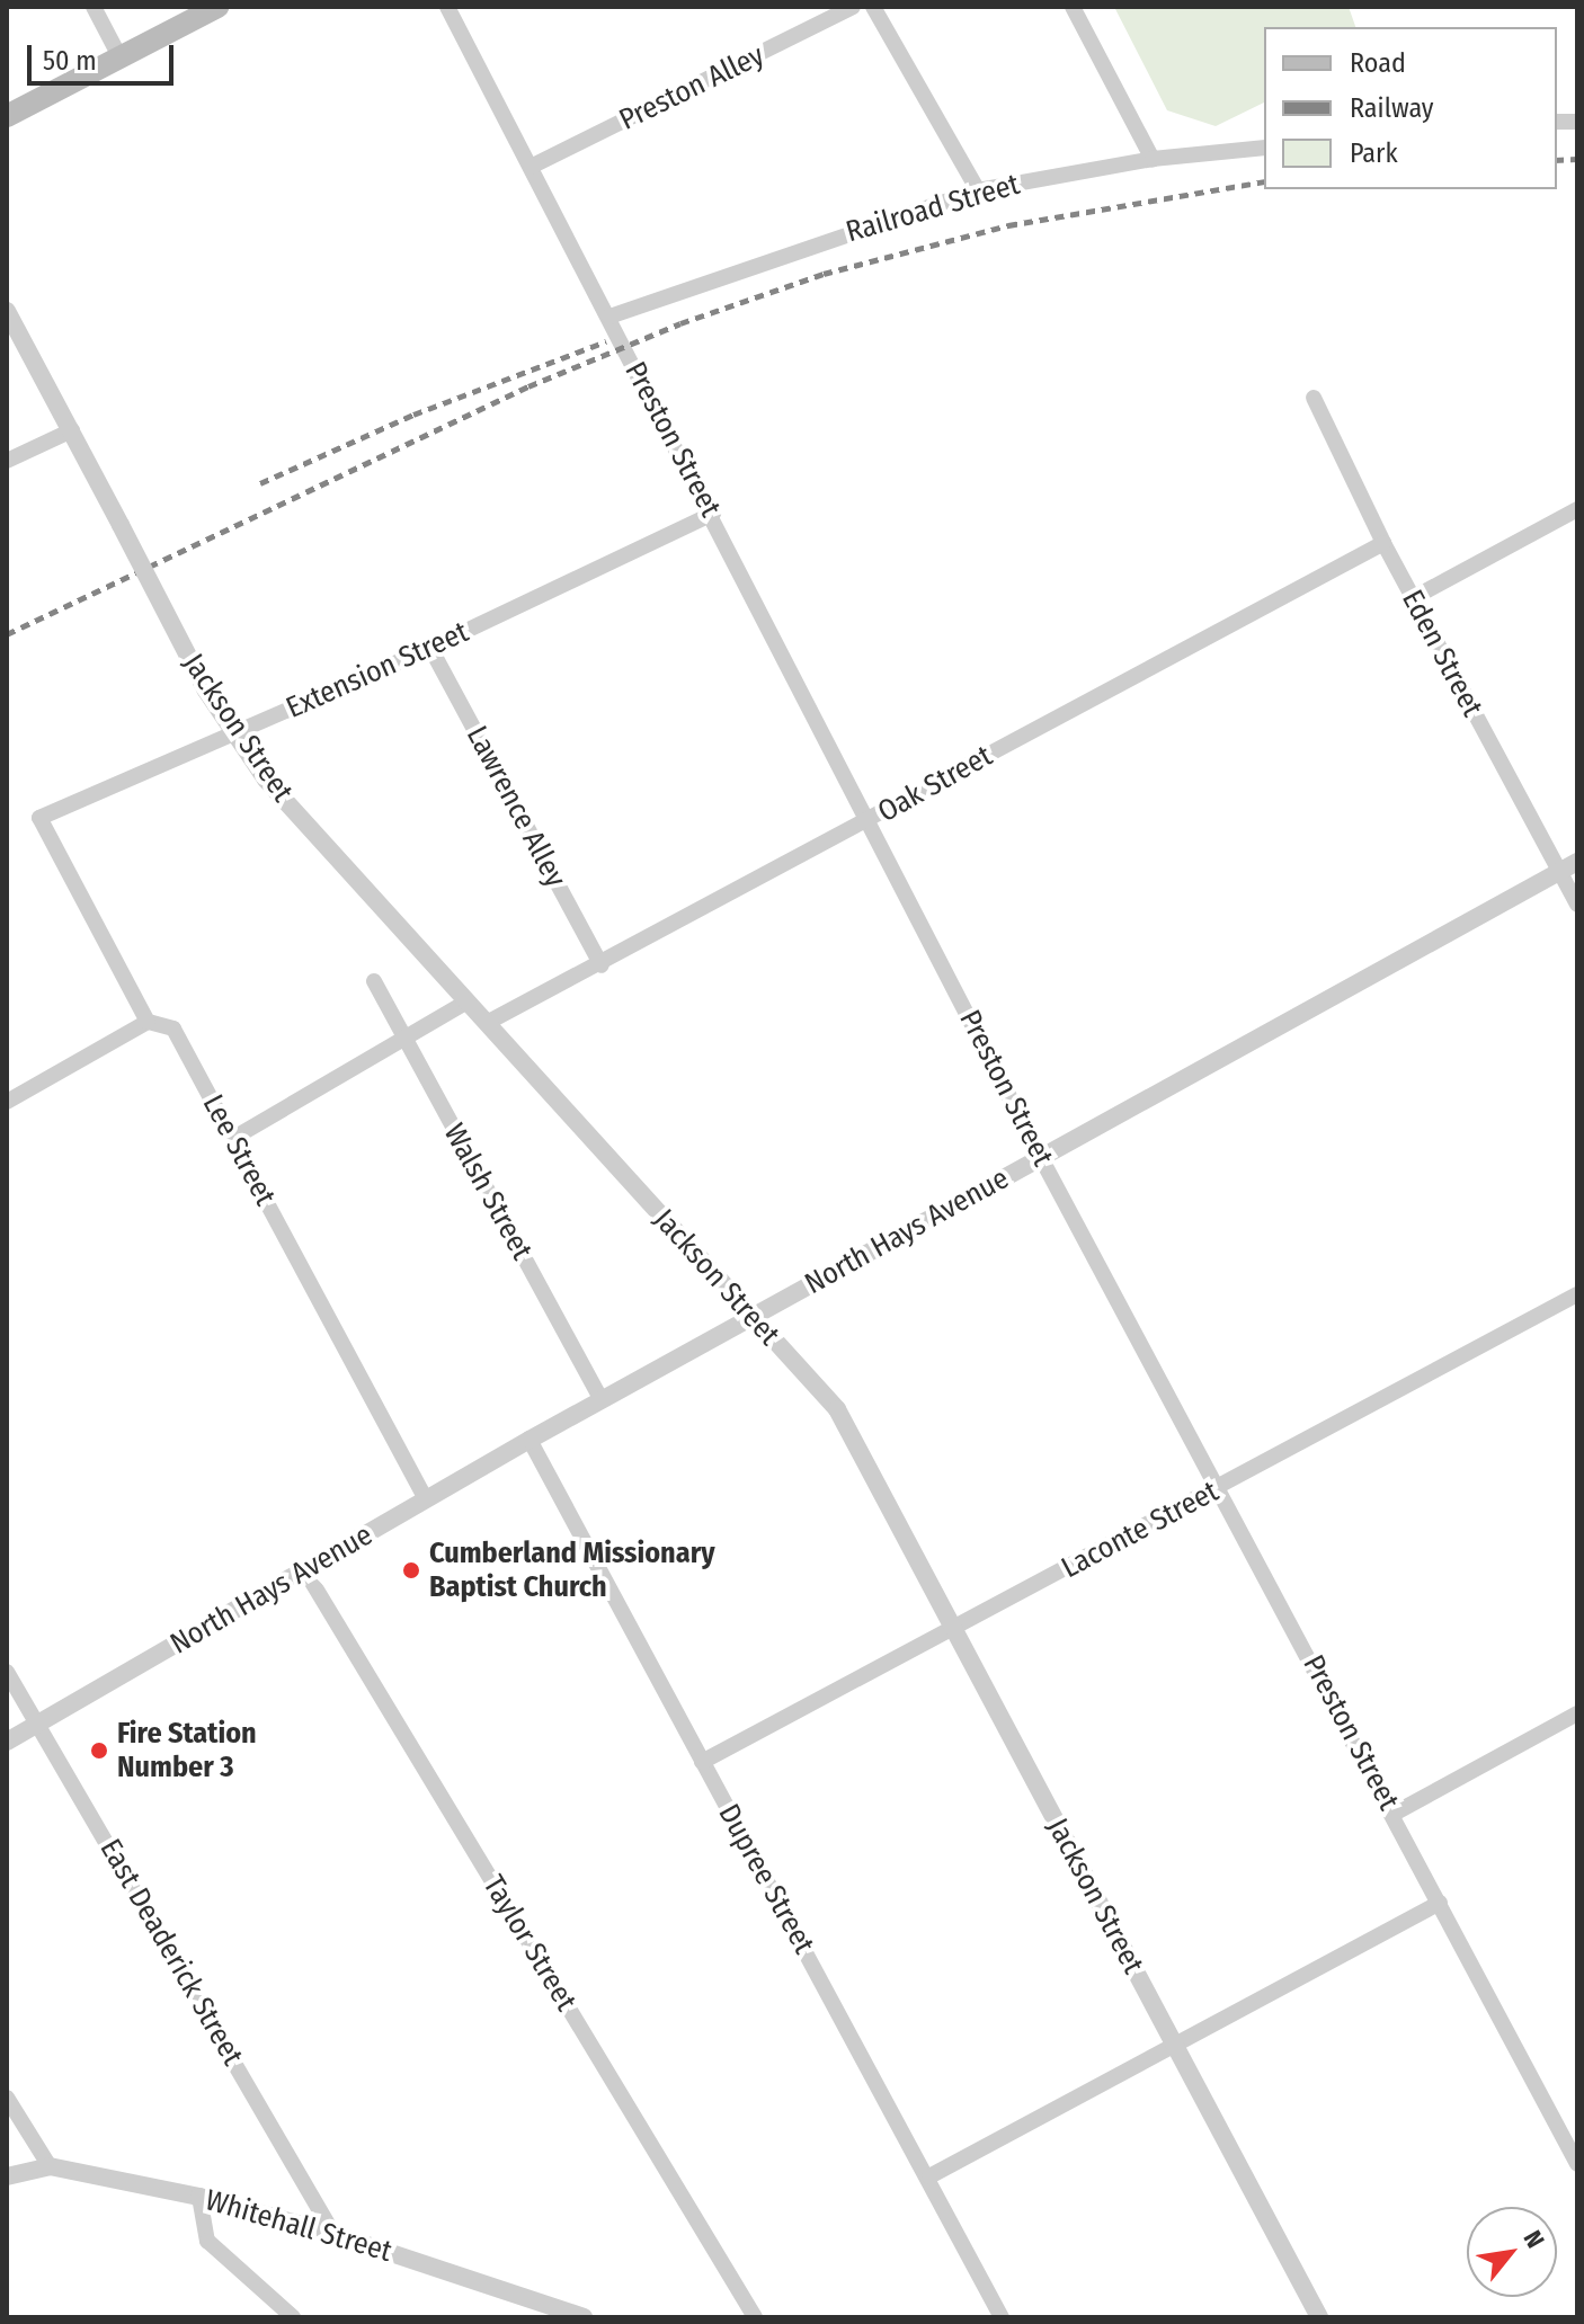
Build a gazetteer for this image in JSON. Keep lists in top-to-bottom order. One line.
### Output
{"streets":{"street":["Preston Alley","Railroad Street","Preston Street","Eden Street","Extension Street","Jackson Street","Oak Street","Lawrence Alley","Lee Street","Walsh Street","North Hays Avenue","Laconte Street","Dupree Street","Taylor Street","East Deaderick Street","Whitehall Street"]},"crossings":[["Preston Alley","Preston Street"],["Railroad Street","Preston Street"],["Preston Street","Extension Street"],["Preston Street","Oak Street"],["Preston Street","North Hays Avenue"],["Preston Street","Laconte Street"],["Eden Street","Oak Street"],["Eden Street","North Hays Avenue"],["Extension Street","Lawrence Alley"],["Extension Street","Lee Street"],["Jackson Street","Oak Street"],["Jackson Street","North Hays Avenue"],["Jackson Street","Laconte Street"],["Oak Street","Lawrence Alley"],["Lee Street","North Hays Avenue"],["Walsh Street","North Hays Avenue"],["North Hays Avenue","Dupree Street"],["North Hays Avenue","Taylor Street"],["North Hays Avenue","East Deaderick Street"],["Laconte Street","Dupree Street"],["East Deaderick Street","Whitehall Street"]],"places":["Cumberland Missionary Baptist Church","Fire Station Number 3"],"legend":["Road","Railway","Park"],"scale_bar":"50 m","north":"top right"}
